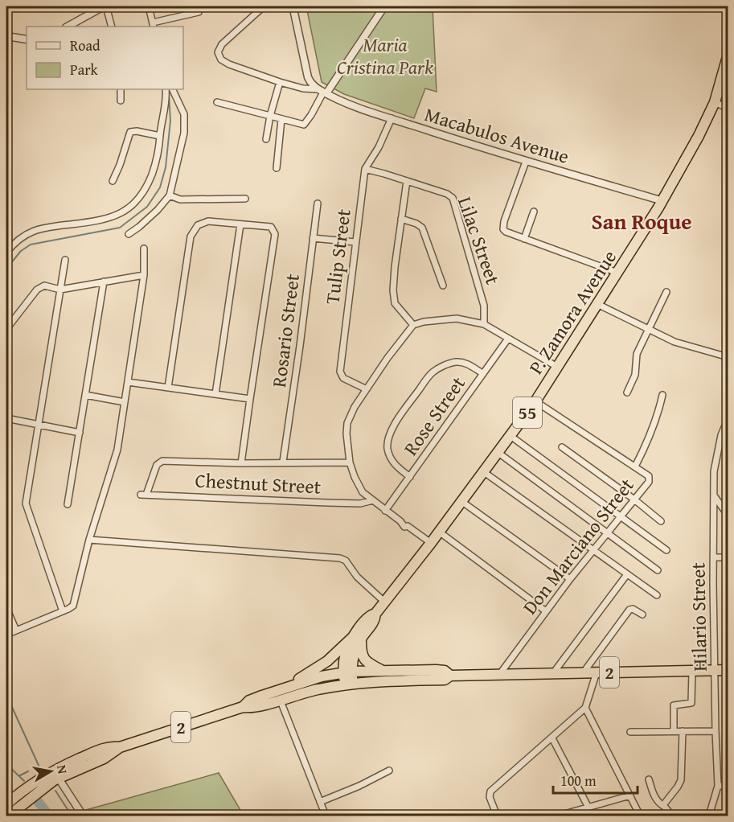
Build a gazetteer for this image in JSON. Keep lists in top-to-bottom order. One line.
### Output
{"streets":{"highway":["P. Zamora Avenue","55","2"],"street":["Macabulos Avenue","Lilac Street","Tulip Street","Rosario Street","Rose Street","Chestnut Street","Don Marciano Street","Hilario Street"]},"crossings":[["Macabulos Avenue","Tulip Street"],["Macabulos Avenue","P. Zamora Avenue"],["Lilac Street","Tulip Street"],["P. Zamora Avenue","Don Marciano Street"],["P. Zamora Avenue","2"],["Don Marciano Street","2"],["Hilario Street","2"]],"districts":["San Roque"],"parks":["Maria Cristina Park"],"legend":["Road","Park"],"scale_bar":"100 m","north":"right"}
